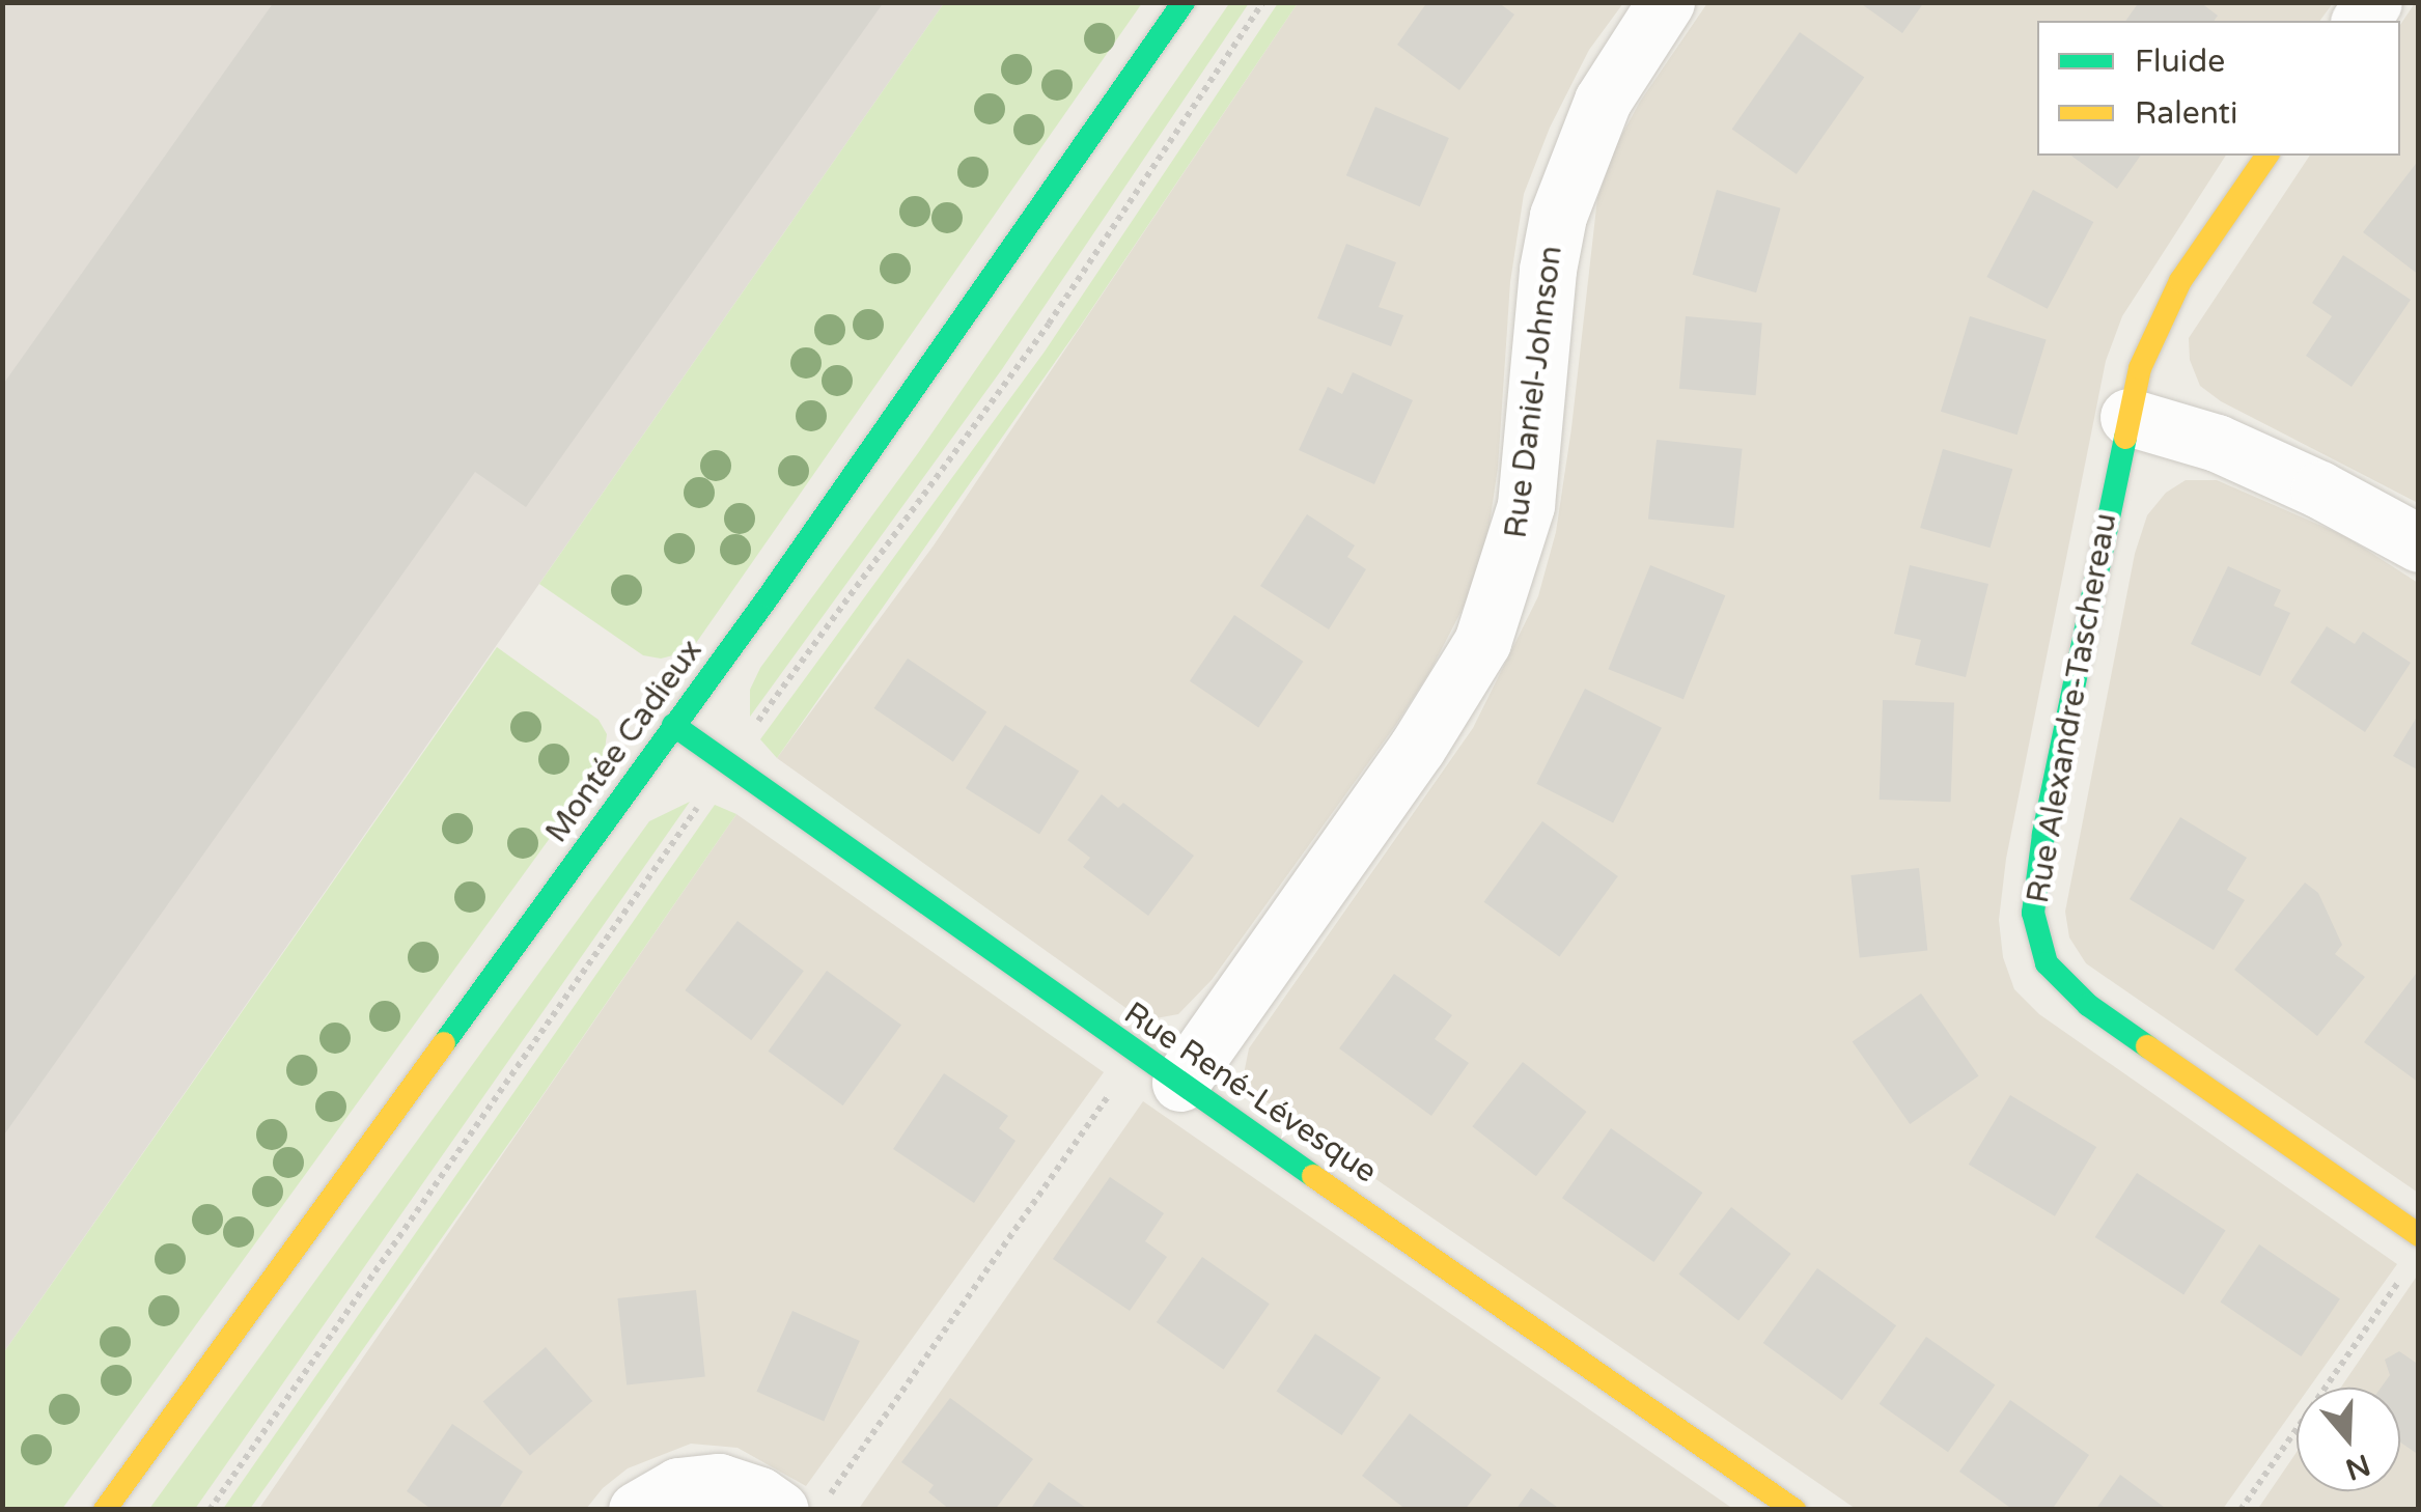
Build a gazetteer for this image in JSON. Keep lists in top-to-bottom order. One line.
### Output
{"streets":{"street":["Rue Daniel-Johnson","Rue Alexandre-Taschereau","Montée Cadieux","Rue René-Lévesque"]},"crossings":[["Rue Daniel-Johnson","Rue René-Lévesque"],["Montée Cadieux","Rue René-Lévesque"]],"legend":["Fluide","Ralenti"],"north":"bottom"}
